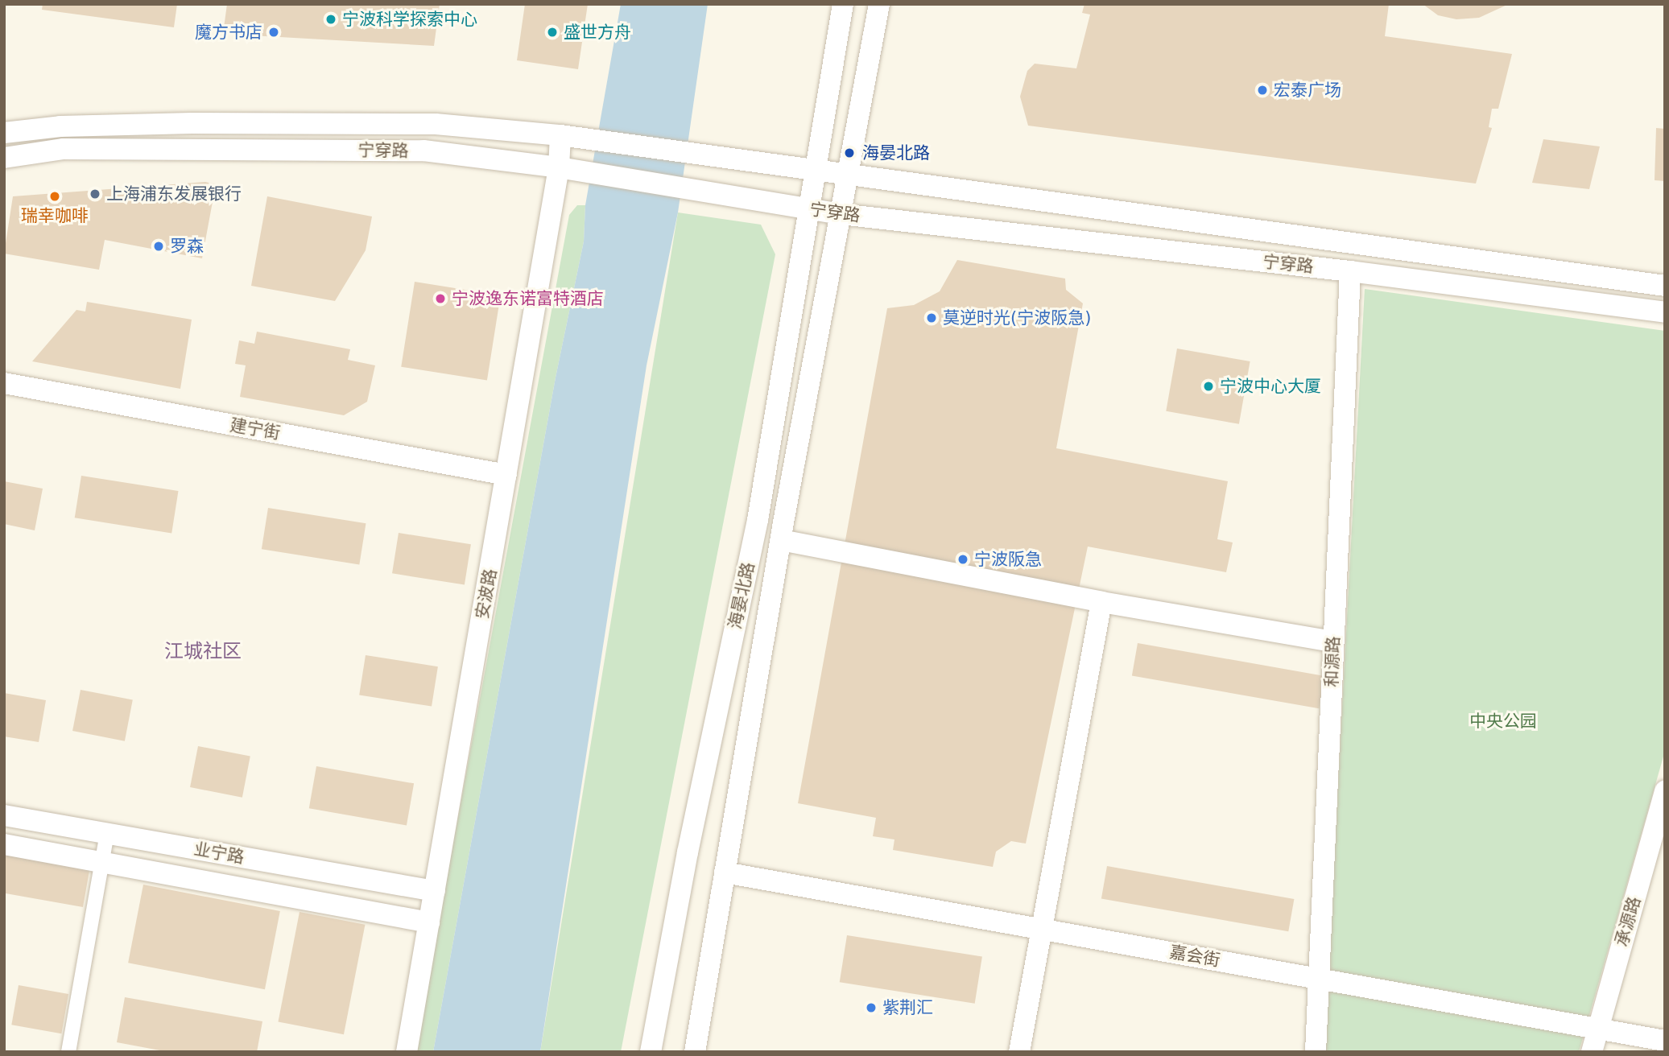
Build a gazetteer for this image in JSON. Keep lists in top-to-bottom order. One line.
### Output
{"streets":{"main road":["宁穿路","建宁街","安波路","海晏北路","和源路","业宁路","承源路","嘉会街"]},"crossings":[["宁穿路","安波路"],["宁穿路","海晏北路"],["宁穿路","和源路"],["建宁街","安波路"],["安波路","业宁路"],["海晏北路","嘉会街"],["和源路","嘉会街"],["承源路","嘉会街"]],"districts":["江城社区"],"parks":["中央公园"],"places":["宁波科学探索中心","魔方书店","盛世方舟","宏泰广场","海晏北路","上海浦东发展银行","瑞幸咖啡","罗森","宁波逸东诺富特酒店","莫逆时光(宁波阪急)","宁波中心大厦","宁波阪急","紫荆汇"]}
